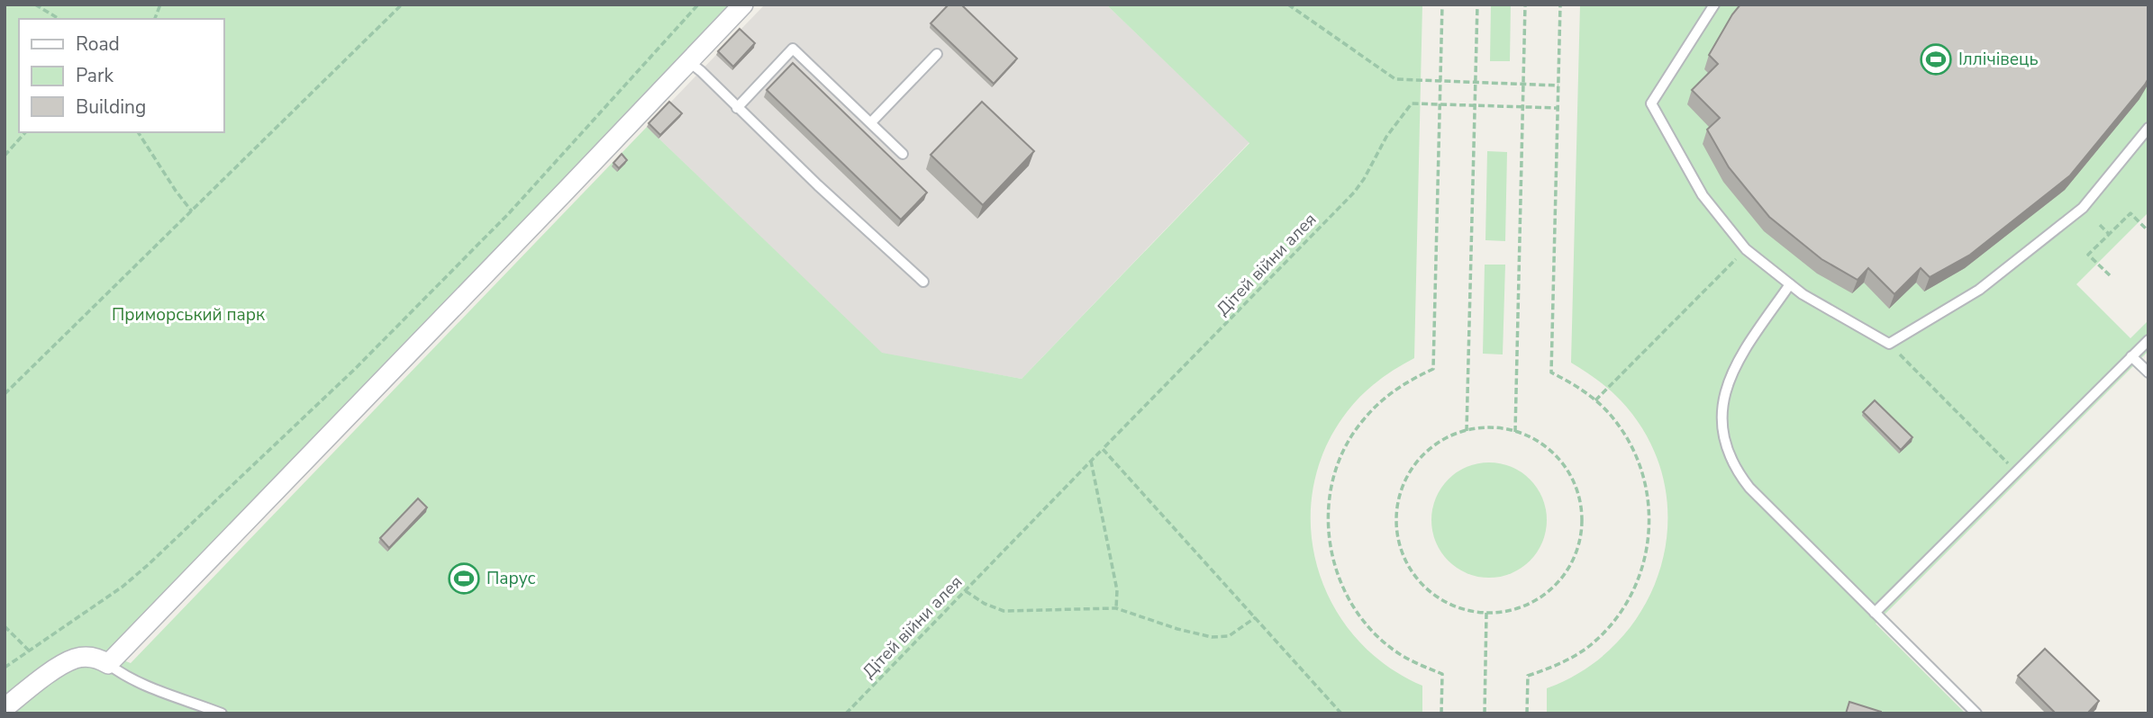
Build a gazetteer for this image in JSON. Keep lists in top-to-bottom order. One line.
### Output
{"streets":{"path":["Дітей війни алея"]},"parks":["Приморський парк"],"places":{"sports":["Іллічівець","Парус"]},"legend":["Road","Park","Building"]}
